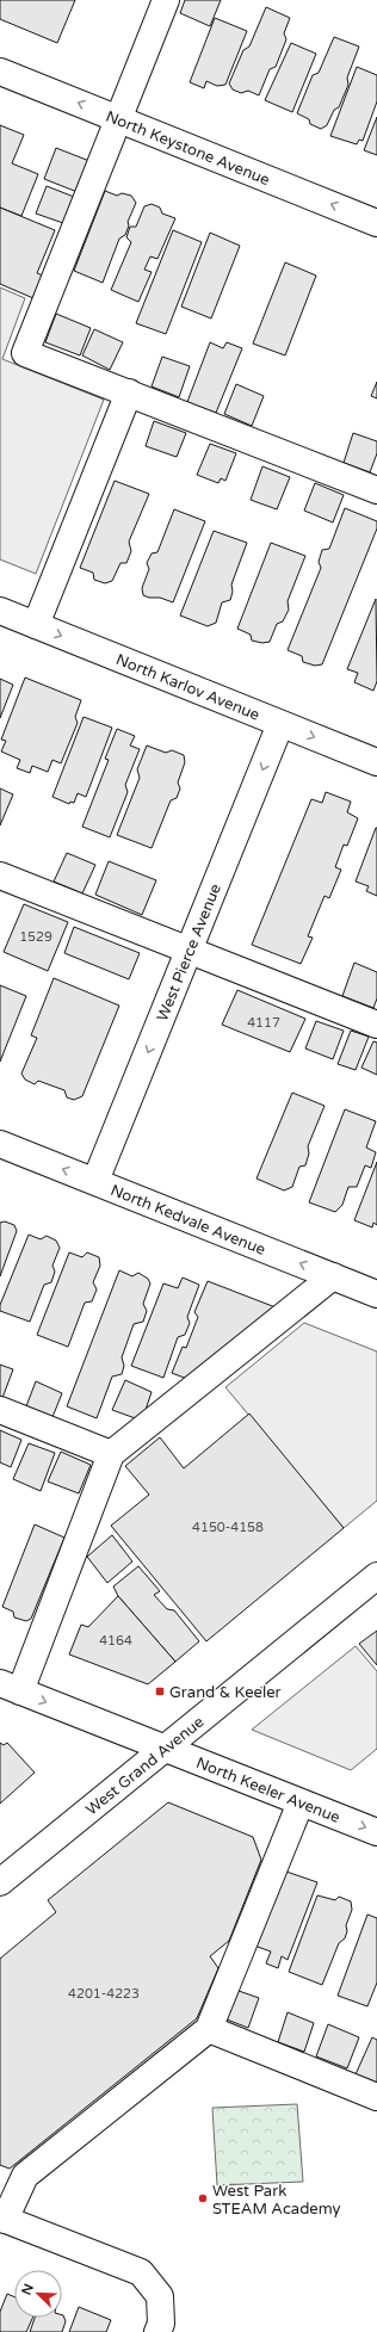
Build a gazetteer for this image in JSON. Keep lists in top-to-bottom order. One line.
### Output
{"streets":{"street":["North Keystone Avenue","North Karlov Avenue","West Pierce Avenue","North Kedvale Avenue","West Grand Avenue","North Keeler Avenue"]},"crossings":[["North Karlov Avenue","West Pierce Avenue"],["West Pierce Avenue","North Kedvale Avenue"],["West Grand Avenue","North Keeler Avenue"]],"one_way":["North Keystone Avenue","North Karlov Avenue","West Pierce Avenue","North Kedvale Avenue","North Keeler Avenue"],"places":{"transit":["Grand & Keeler"],"other":["West Park STEAM Academy"]},"house_numbers":["1529","4117","4150-4158","4164","4201-4223"],"north":"top left"}
